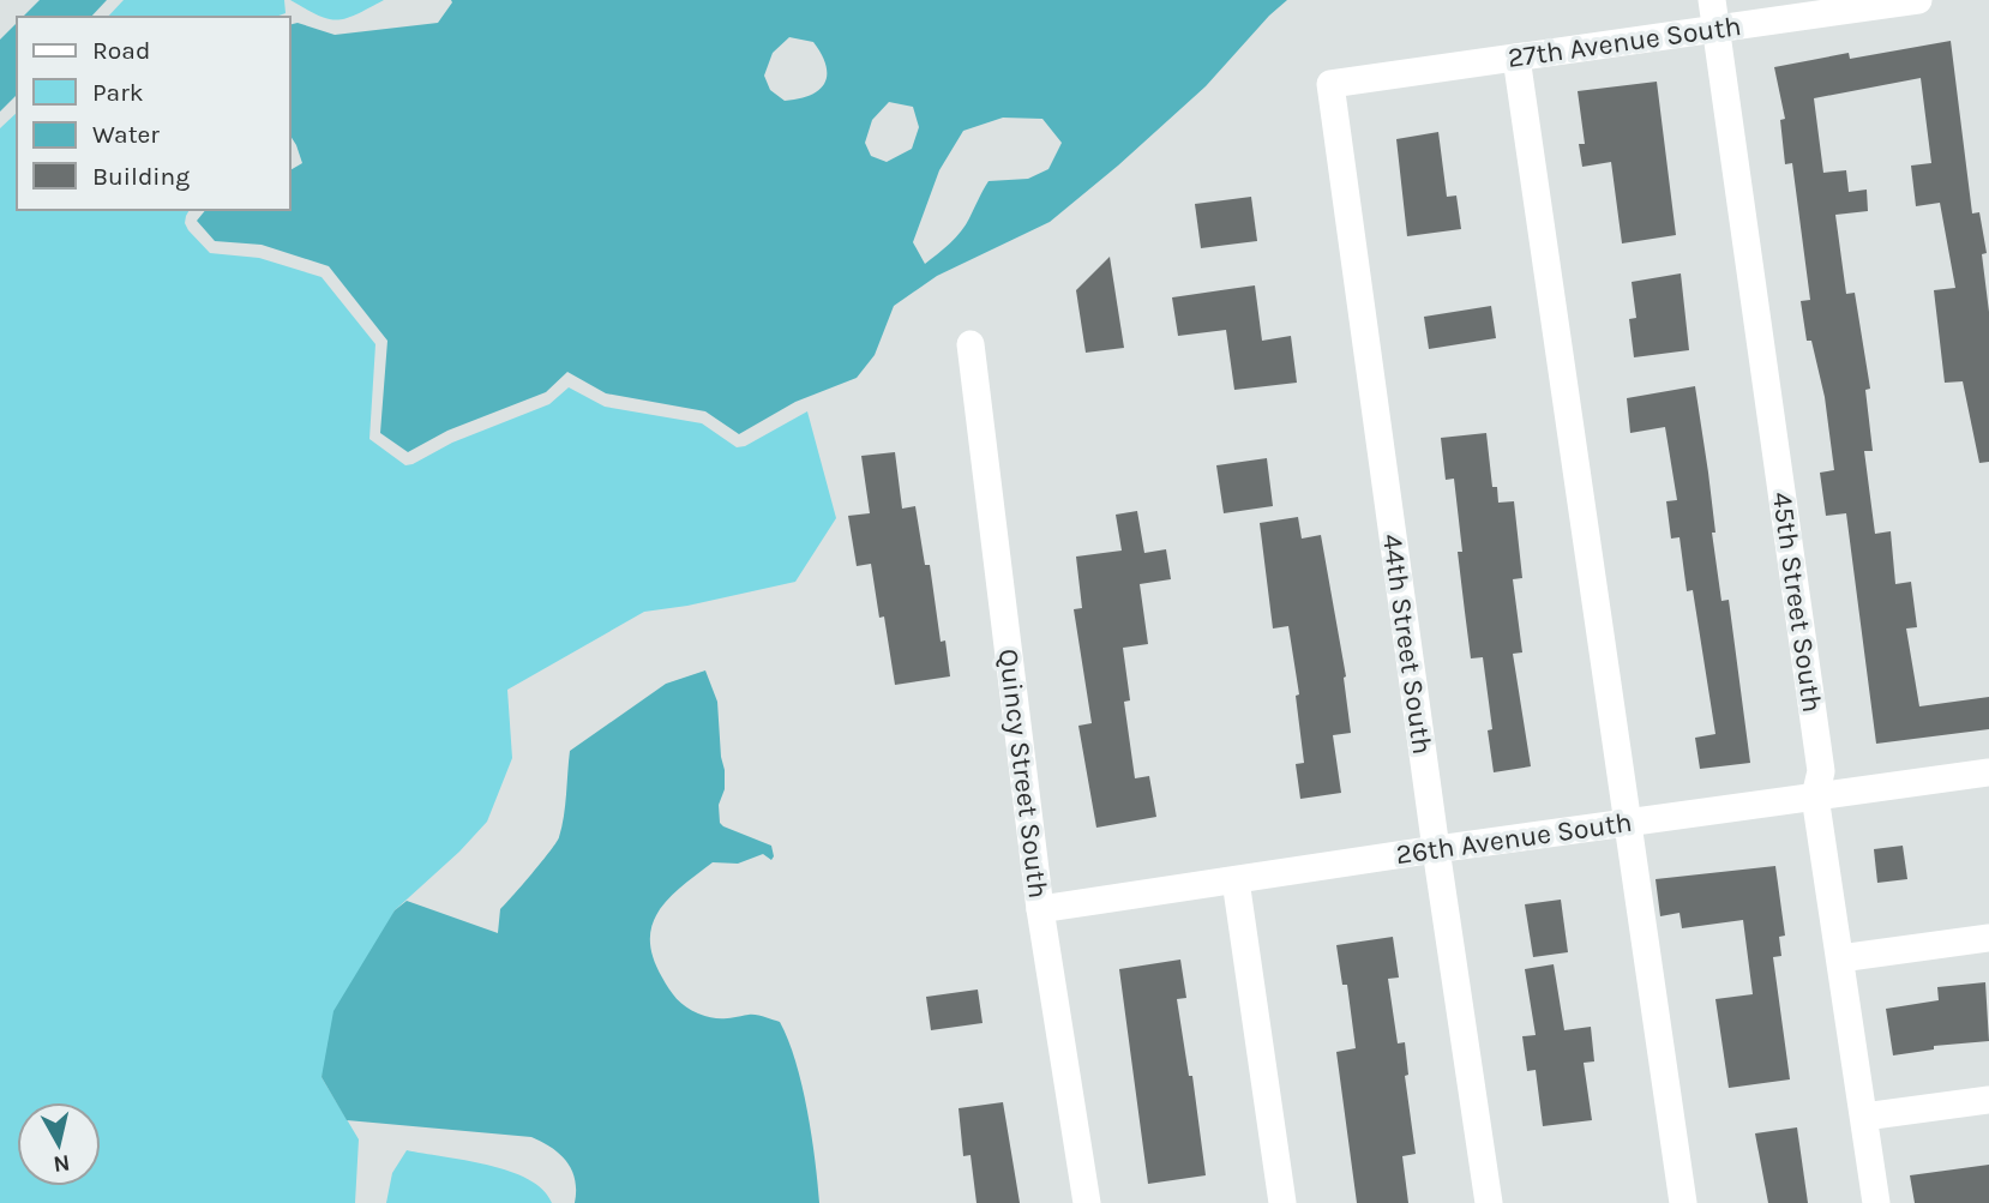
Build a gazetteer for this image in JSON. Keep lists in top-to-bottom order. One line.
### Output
{"streets":{"street":["27th Avenue South","45th Street South","44th Street South","Quincy Street South","26th Avenue South"]},"crossings":[["27th Avenue South","45th Street South"],["27th Avenue South","44th Street South"],["45th Street South","26th Avenue South"],["44th Street South","26th Avenue South"],["Quincy Street South","26th Avenue South"]],"legend":["Road","Park","Water","Building"],"north":"bottom"}
